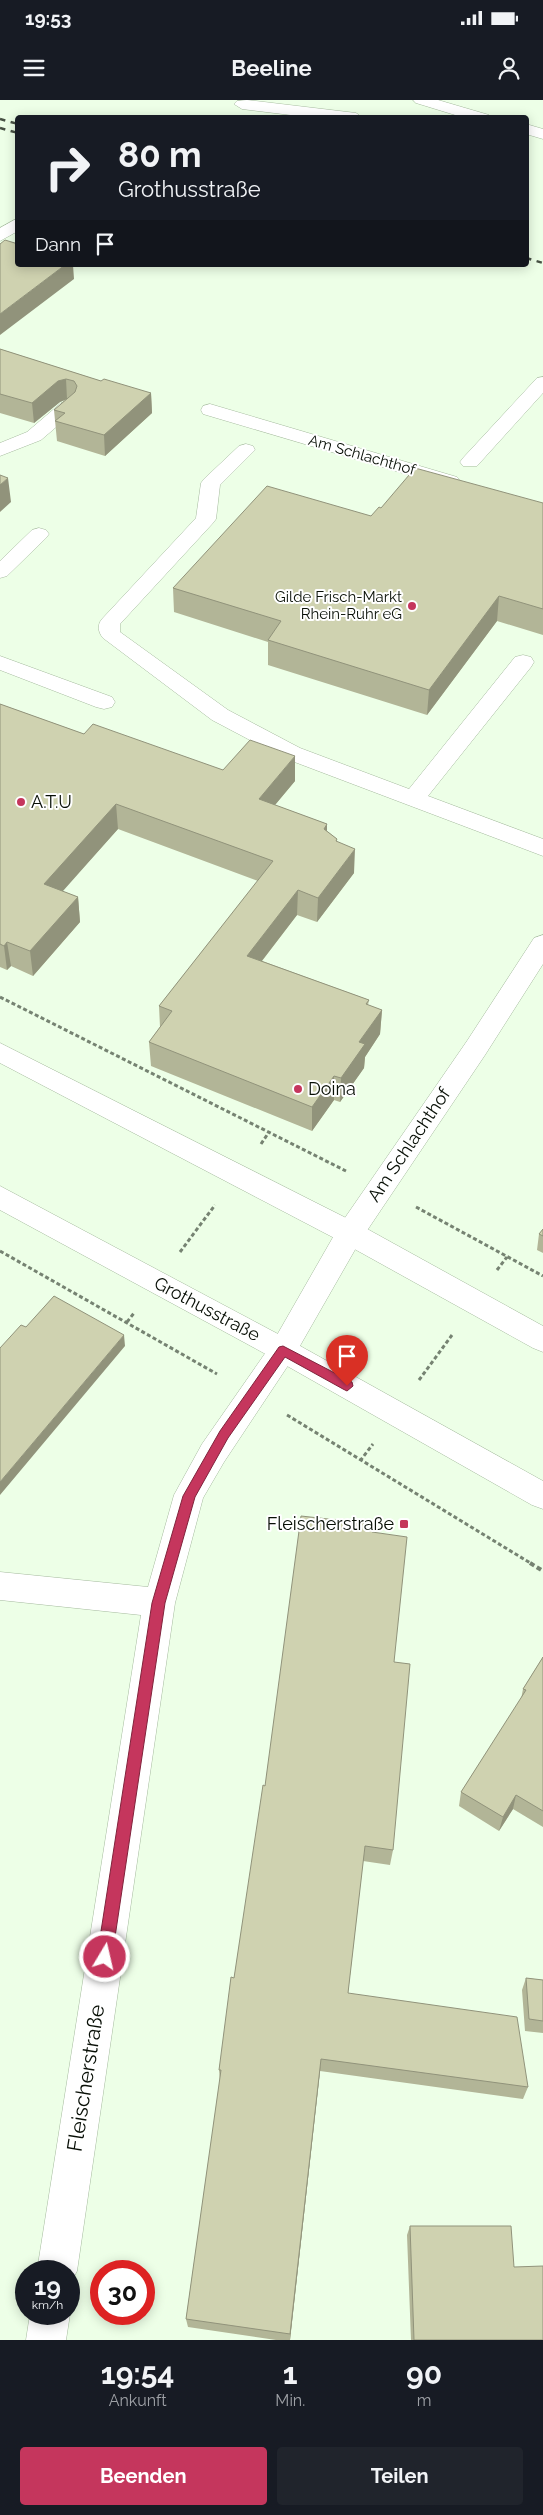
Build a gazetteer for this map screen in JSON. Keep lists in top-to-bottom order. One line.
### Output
{"streets":{"street":["Am Schlachthof","Grothusstraße","Fleischerstraße"]},"crossings":[["Am Schlachthof","Grothusstraße"],["Am Schlachthof","Fleischerstraße"],["Grothusstraße","Fleischerstraße"]],"places":{"other":["Gilde Frisch-Markt Rhein-Ruhr eG","A.T.U","Doina"],"transit":["Fleischerstraße"]},"page":{"status":"19:53","header":"Beeline","turn":["80 m","Grothusstraße"],"then":"Dann","speed":"19 km/h","limit":"30","eta":["19:54","Ankunft","1","Min.","90","m"],"buttons":["Beenden","Teilen"]}}
